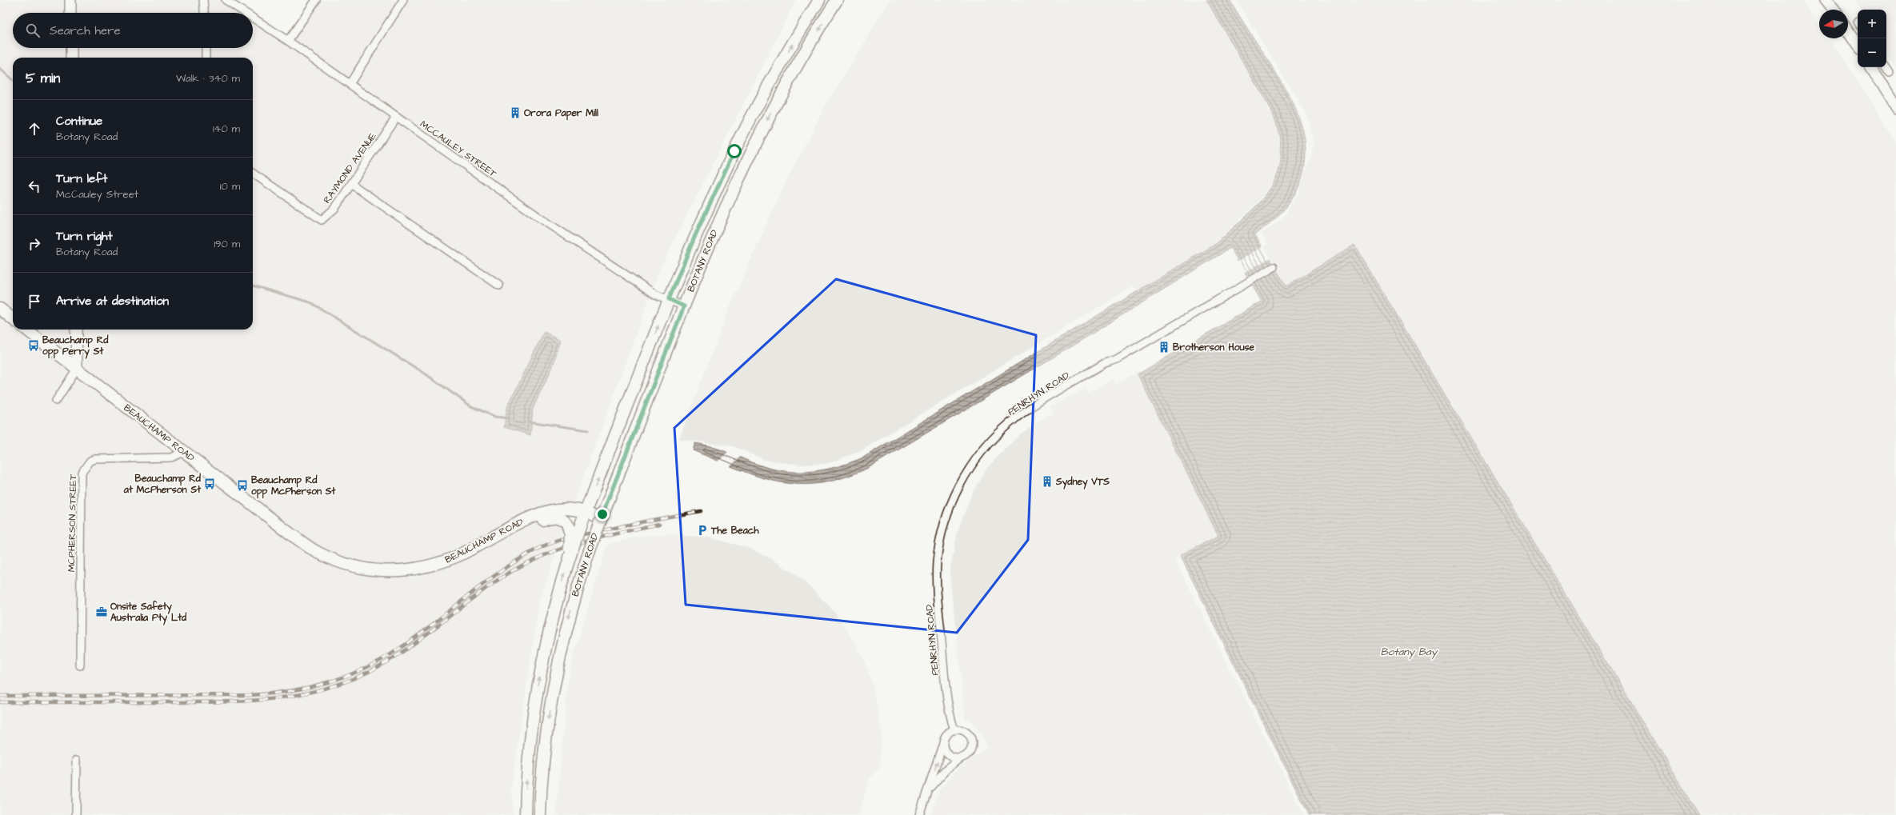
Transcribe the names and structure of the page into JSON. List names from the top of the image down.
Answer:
{
  "streets": {
    "main road": ["BOTANY ROAD", "BEAUCHAMP ROAD"],
    "street": [
      "MCCAULEY STREET",
      "RAYMOND AVENUE",
      "PENRHYN ROAD",
      "MCPHERSON STREET"
    ]
  },
  "crossings": [
    ["MCCAULEY STREET", "RAYMOND AVENUE"],
    ["MCCAULEY STREET", "BOTANY ROAD"],
    ["BOTANY ROAD", "BEAUCHAMP ROAD"],
    ["BEAUCHAMP ROAD", "MCPHERSON STREET"]
  ],
  "water": ["Botany Bay"],
  "places": {
    "building": ["Orora Paper Mill", "Brotherson House", "Sydney VTS"],
    "bus stop": ["Beauchamp Rd opp Perry St", "Beauchamp Rd at McPherson St", "Beauchamp Rd opp McPherson St"],
    "parking": ["The Beach"],
    "office": ["Onsite Safety Australia Pty Ltd"]
  },
  "north": "left",
  "page": {
    "map_buttons": ["+", "−"],
    "search": "Search here",
    "heading": ["5 min", "Walk · 340 m"],
    "list": [
      ["Continue", "Botany Road", "140 m"],
      ["Turn left", "McCauley Street", "10 m"],
      ["Turn right", "Botany Road", "190 m"],
      "Arrive at destination"
    ]
  }
}
